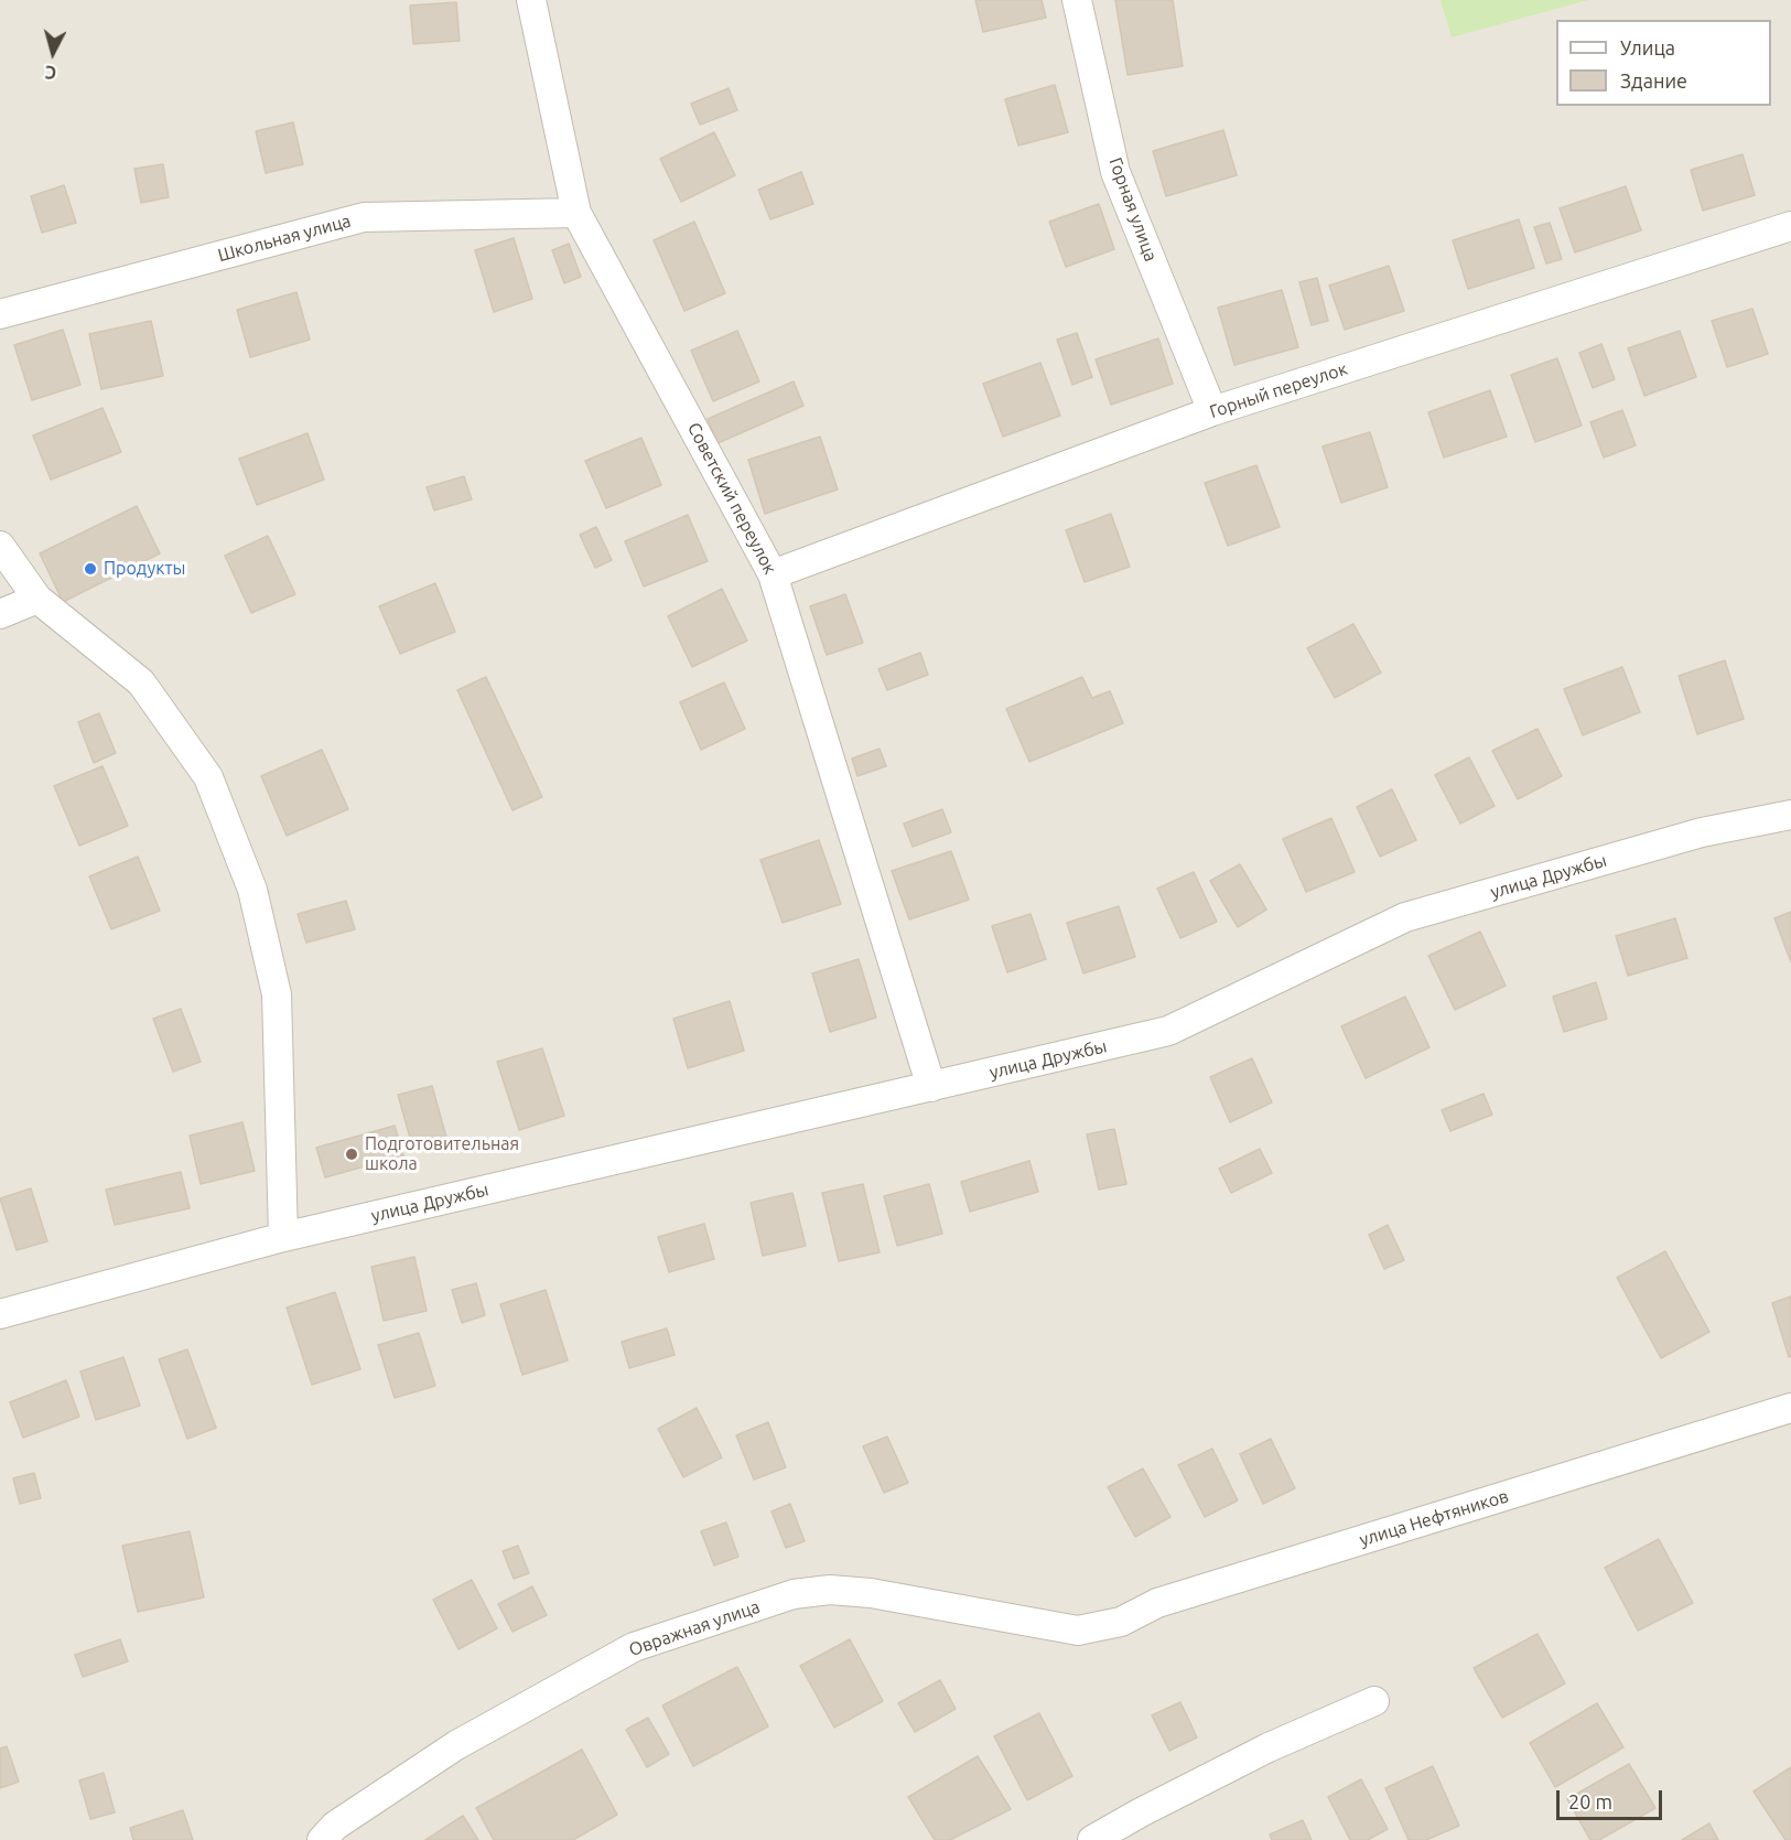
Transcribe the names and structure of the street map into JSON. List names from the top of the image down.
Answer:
{
  "streets": {
    "street": [
      "Горная улица",
      "Школьная улица",
      "Горный переулок",
      "Советский переулок",
      "улица Дружбы",
      "улица Нефтяников",
      "Овражная улица"
    ]
  },
  "crossings": [
    ["Горная улица", "Горный переулок"],
    ["Школьная улица", "Советский переулок"],
    ["Горный переулок", "Советский переулок"],
    ["Советский переулок", "улица Дружбы"],
    ["улица Нефтяников", "Овражная улица"]
  ],
  "places": ["Продукты", "Подготовительная школа"],
  "legend": ["Улица", "Здание"],
  "scale_bar": "20 m",
  "north": "bottom"
}
